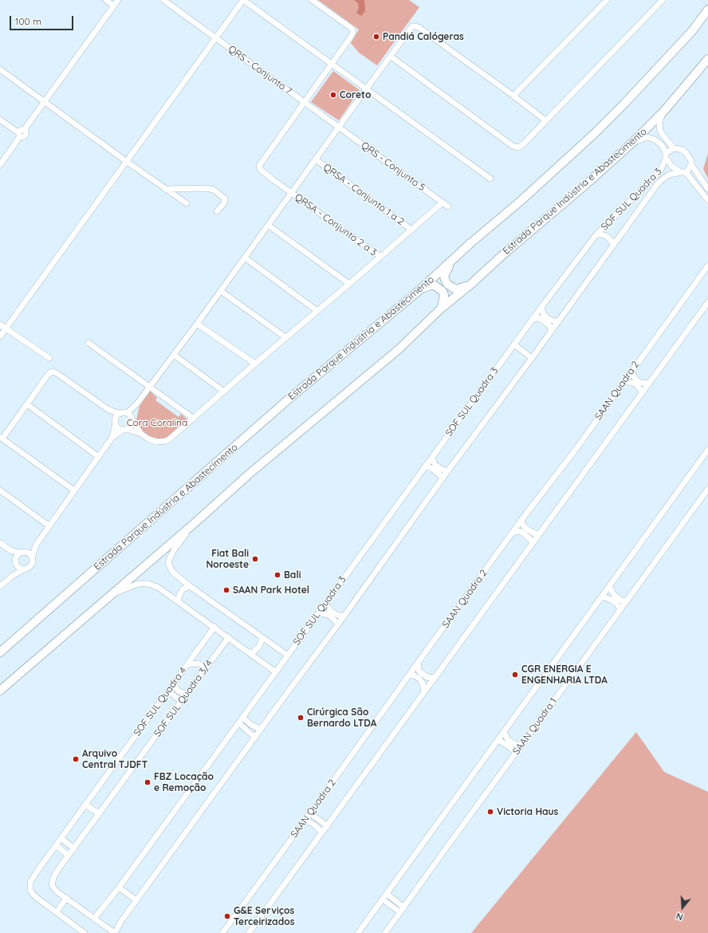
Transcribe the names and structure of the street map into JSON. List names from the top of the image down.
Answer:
{
  "streets": {
    "highway": ["Estrada Parque Indústria e Abastecimento"],
    "street": [
      "QRS - Conjunto 7",
      "QRS - Conjunto 5",
      "QRSA - Conjunto 1 a 2",
      "SOF SUL Quadra 3",
      "QRSA - Conjunto 2 a 3",
      "SAAN Quadra 2",
      "SOF SUL Quadra 3/4",
      "SOF SUL Quadra 4",
      "SAAN Quadra 1"
    ]
  },
  "crossings": [
    ["QRS - Conjunto 7", "QRS - Conjunto 5"],
    ["QRS - Conjunto 7", "QRSA - Conjunto 2 a 3"]
  ],
  "parks": ["Cora Coralina"],
  "places": [
    "Pandiá Calógeras",
    "Coreto",
    "Fiat Bali Noroeste",
    "Bali",
    "SAAN Park Hotel",
    "CGR ENERGIA E ENGENHARIA LTDA",
    "Cirúrgica São Bernardo LTDA",
    "Arquivo Central TJDFT",
    "FBZ Locação e Remoção",
    "Victoria Haus",
    "G&E Serviços Terceirizados"
  ],
  "scale_bar": "100 m",
  "north": "bottom"
}
